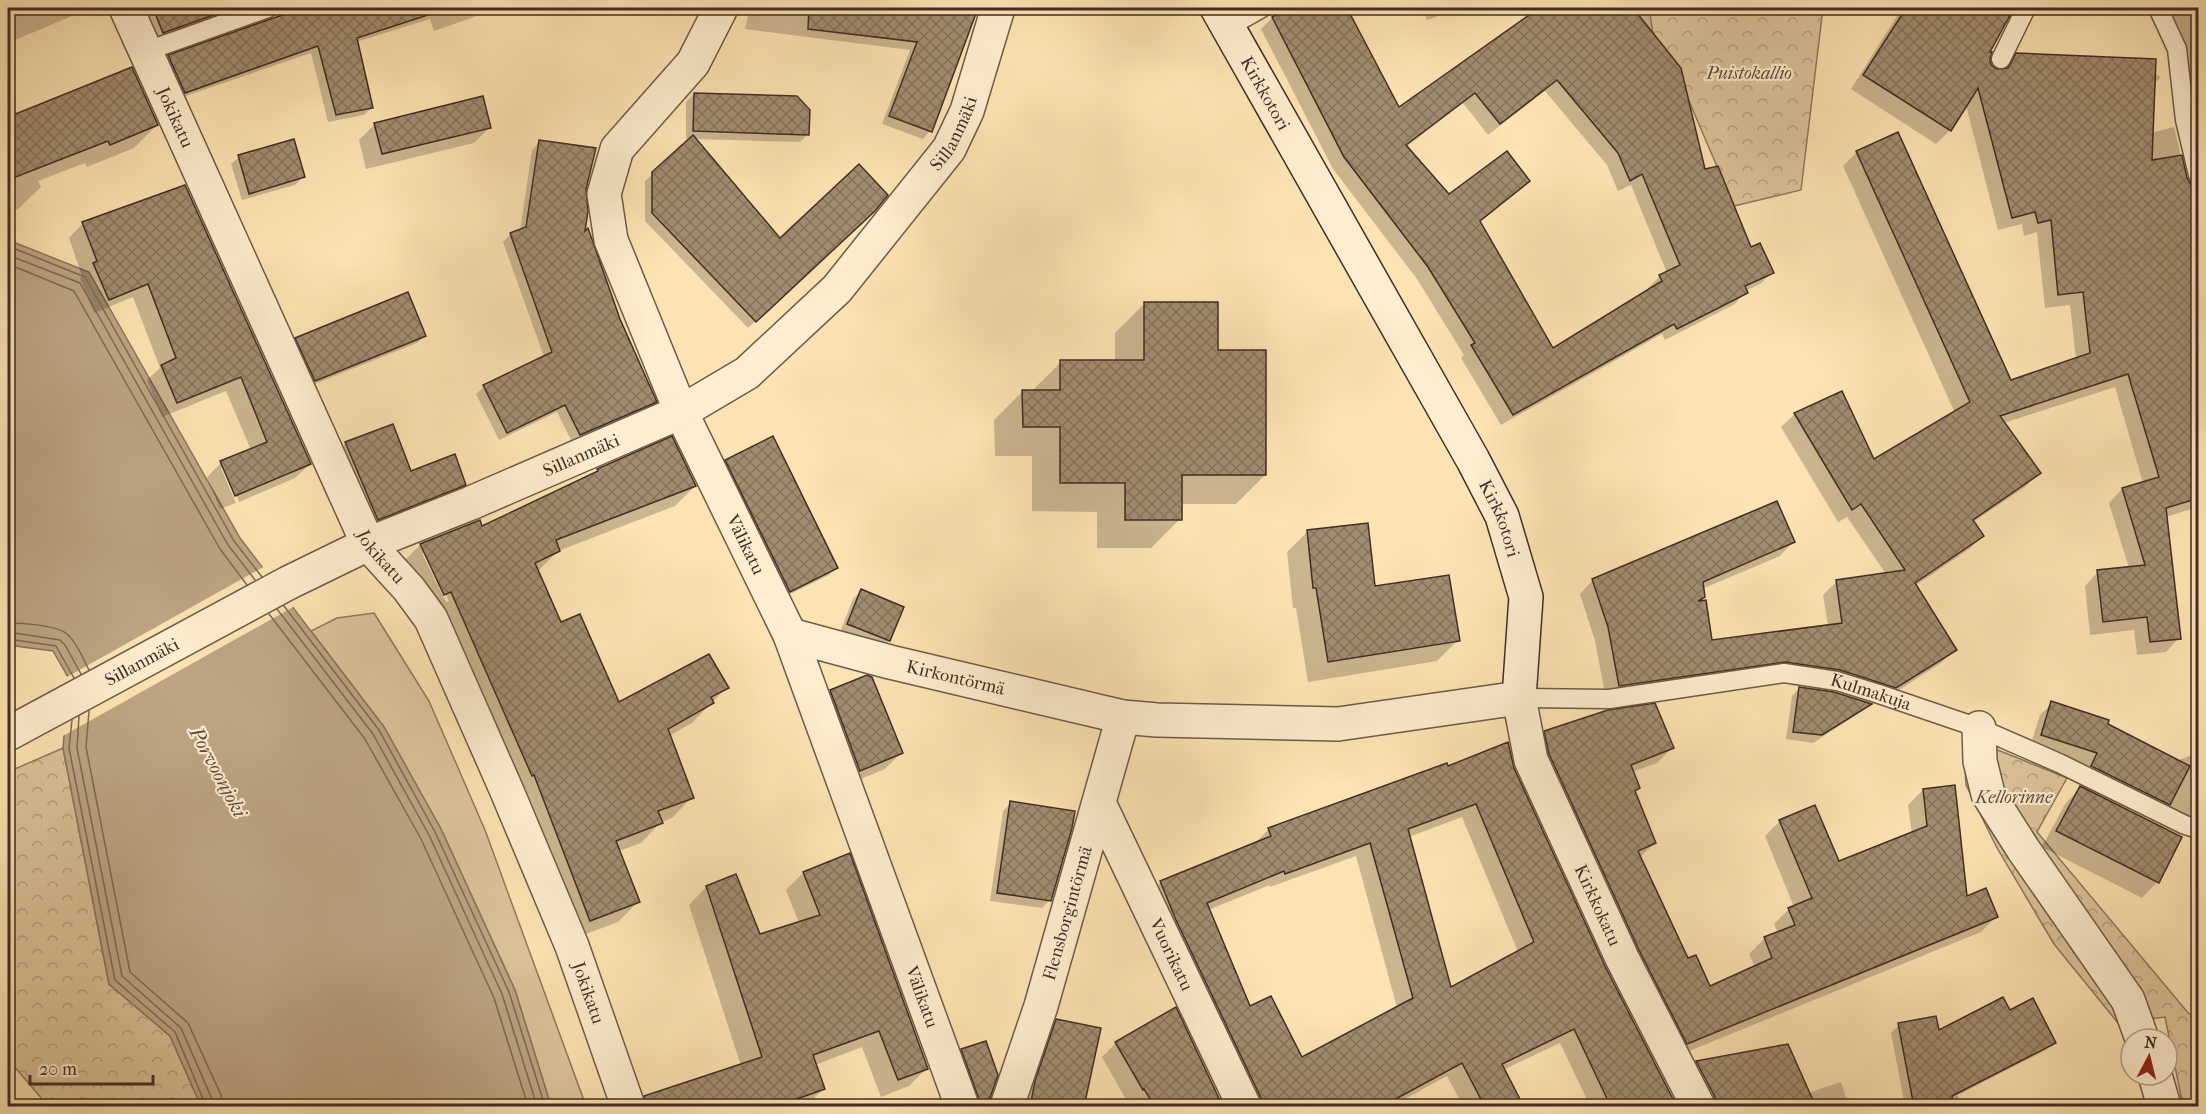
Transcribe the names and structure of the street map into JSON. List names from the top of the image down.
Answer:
{
  "streets": {
    "street": [
      "Kirkkotori",
      "Jokikatu",
      "Sillanmäki",
      "Välikatu",
      "Kirkontörmä",
      "Kirkkokatu",
      "Flensborgintörmä",
      "Vuorikatu"
    ],
    "lane": ["Kulmakuja"]
  },
  "crossings": [
    ["Kirkkotori", "Kulmakuja"],
    ["Kirkkotori", "Kirkkokatu"],
    ["Jokikatu", "Sillanmäki"],
    ["Sillanmäki", "Välikatu"],
    ["Välikatu", "Kirkontörmä"],
    ["Kirkontörmä", "Flensborgintörmä"],
    ["Kulmakuja", "Kirkkokatu"],
    ["Flensborgintörmä", "Vuorikatu"]
  ],
  "water": ["Porvoonjoki"],
  "parks": ["Puistokallio", "Kellorinne"],
  "scale_bar": "20 m",
  "north": "top"
}
